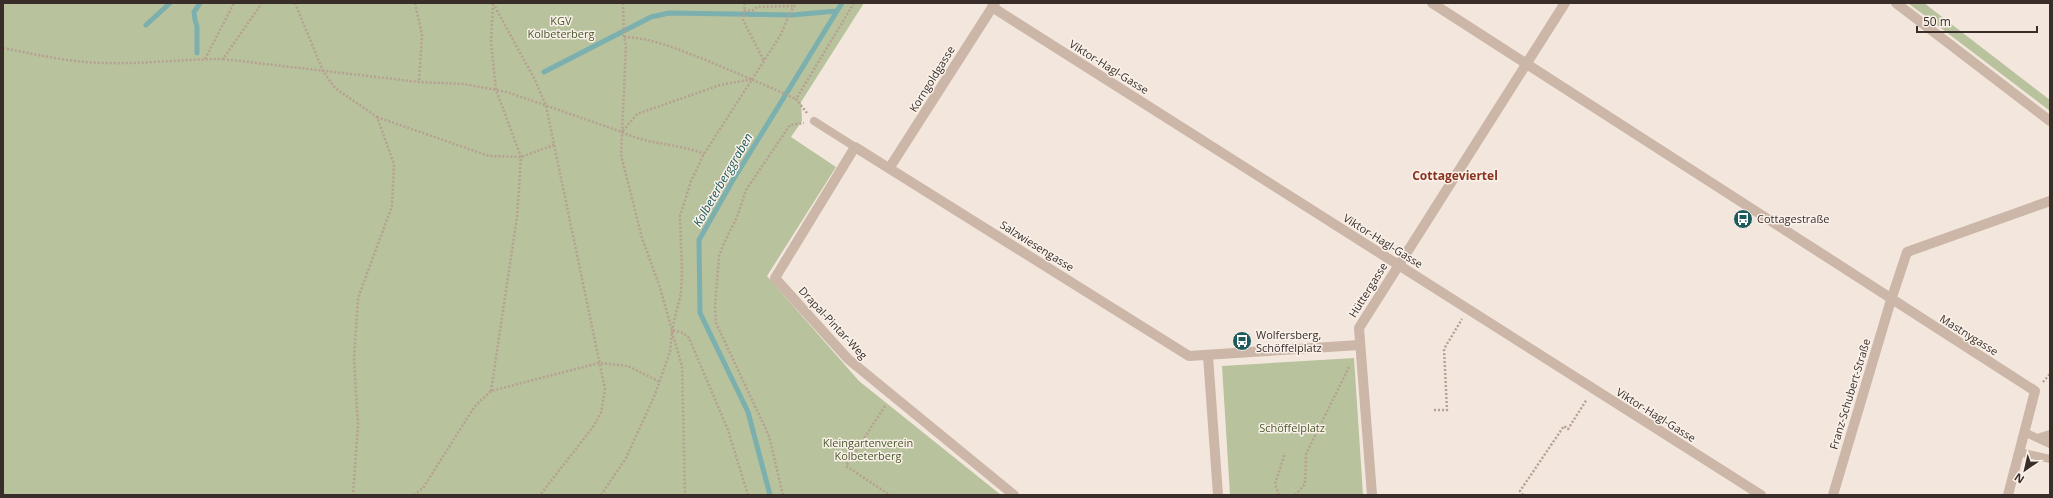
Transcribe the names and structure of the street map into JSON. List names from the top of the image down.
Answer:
{
  "streets": {
    "street": [
      "Viktor-Hagl-Gasse",
      "Korngoldgasse",
      "Salzwiesengasse",
      "Hüttergasse",
      "Drapal-Pintar-Weg",
      "Mastnygasse",
      "Franz-Schubert-Straße"
    ]
  },
  "crossings": [
    ["Viktor-Hagl-Gasse", "Korngoldgasse"],
    ["Viktor-Hagl-Gasse", "Hüttergasse"],
    ["Korngoldgasse", "Salzwiesengasse"],
    ["Salzwiesengasse", "Hüttergasse"],
    ["Salzwiesengasse", "Drapal-Pintar-Weg"],
    ["Mastnygasse", "Franz-Schubert-Straße"]
  ],
  "districts": ["Cottageviertel"],
  "water": ["Kolbeterberggraben"],
  "parks": ["KGV Kolbeterberg", "Schöffelplatz", "Kleingartenverein Kolbeterberg"],
  "places": {
    "bus stop": ["Cottagestraße", "Wolfersberg, Schöffelplatz"]
  },
  "scale_bar": "50 m",
  "north": "bottom left"
}
